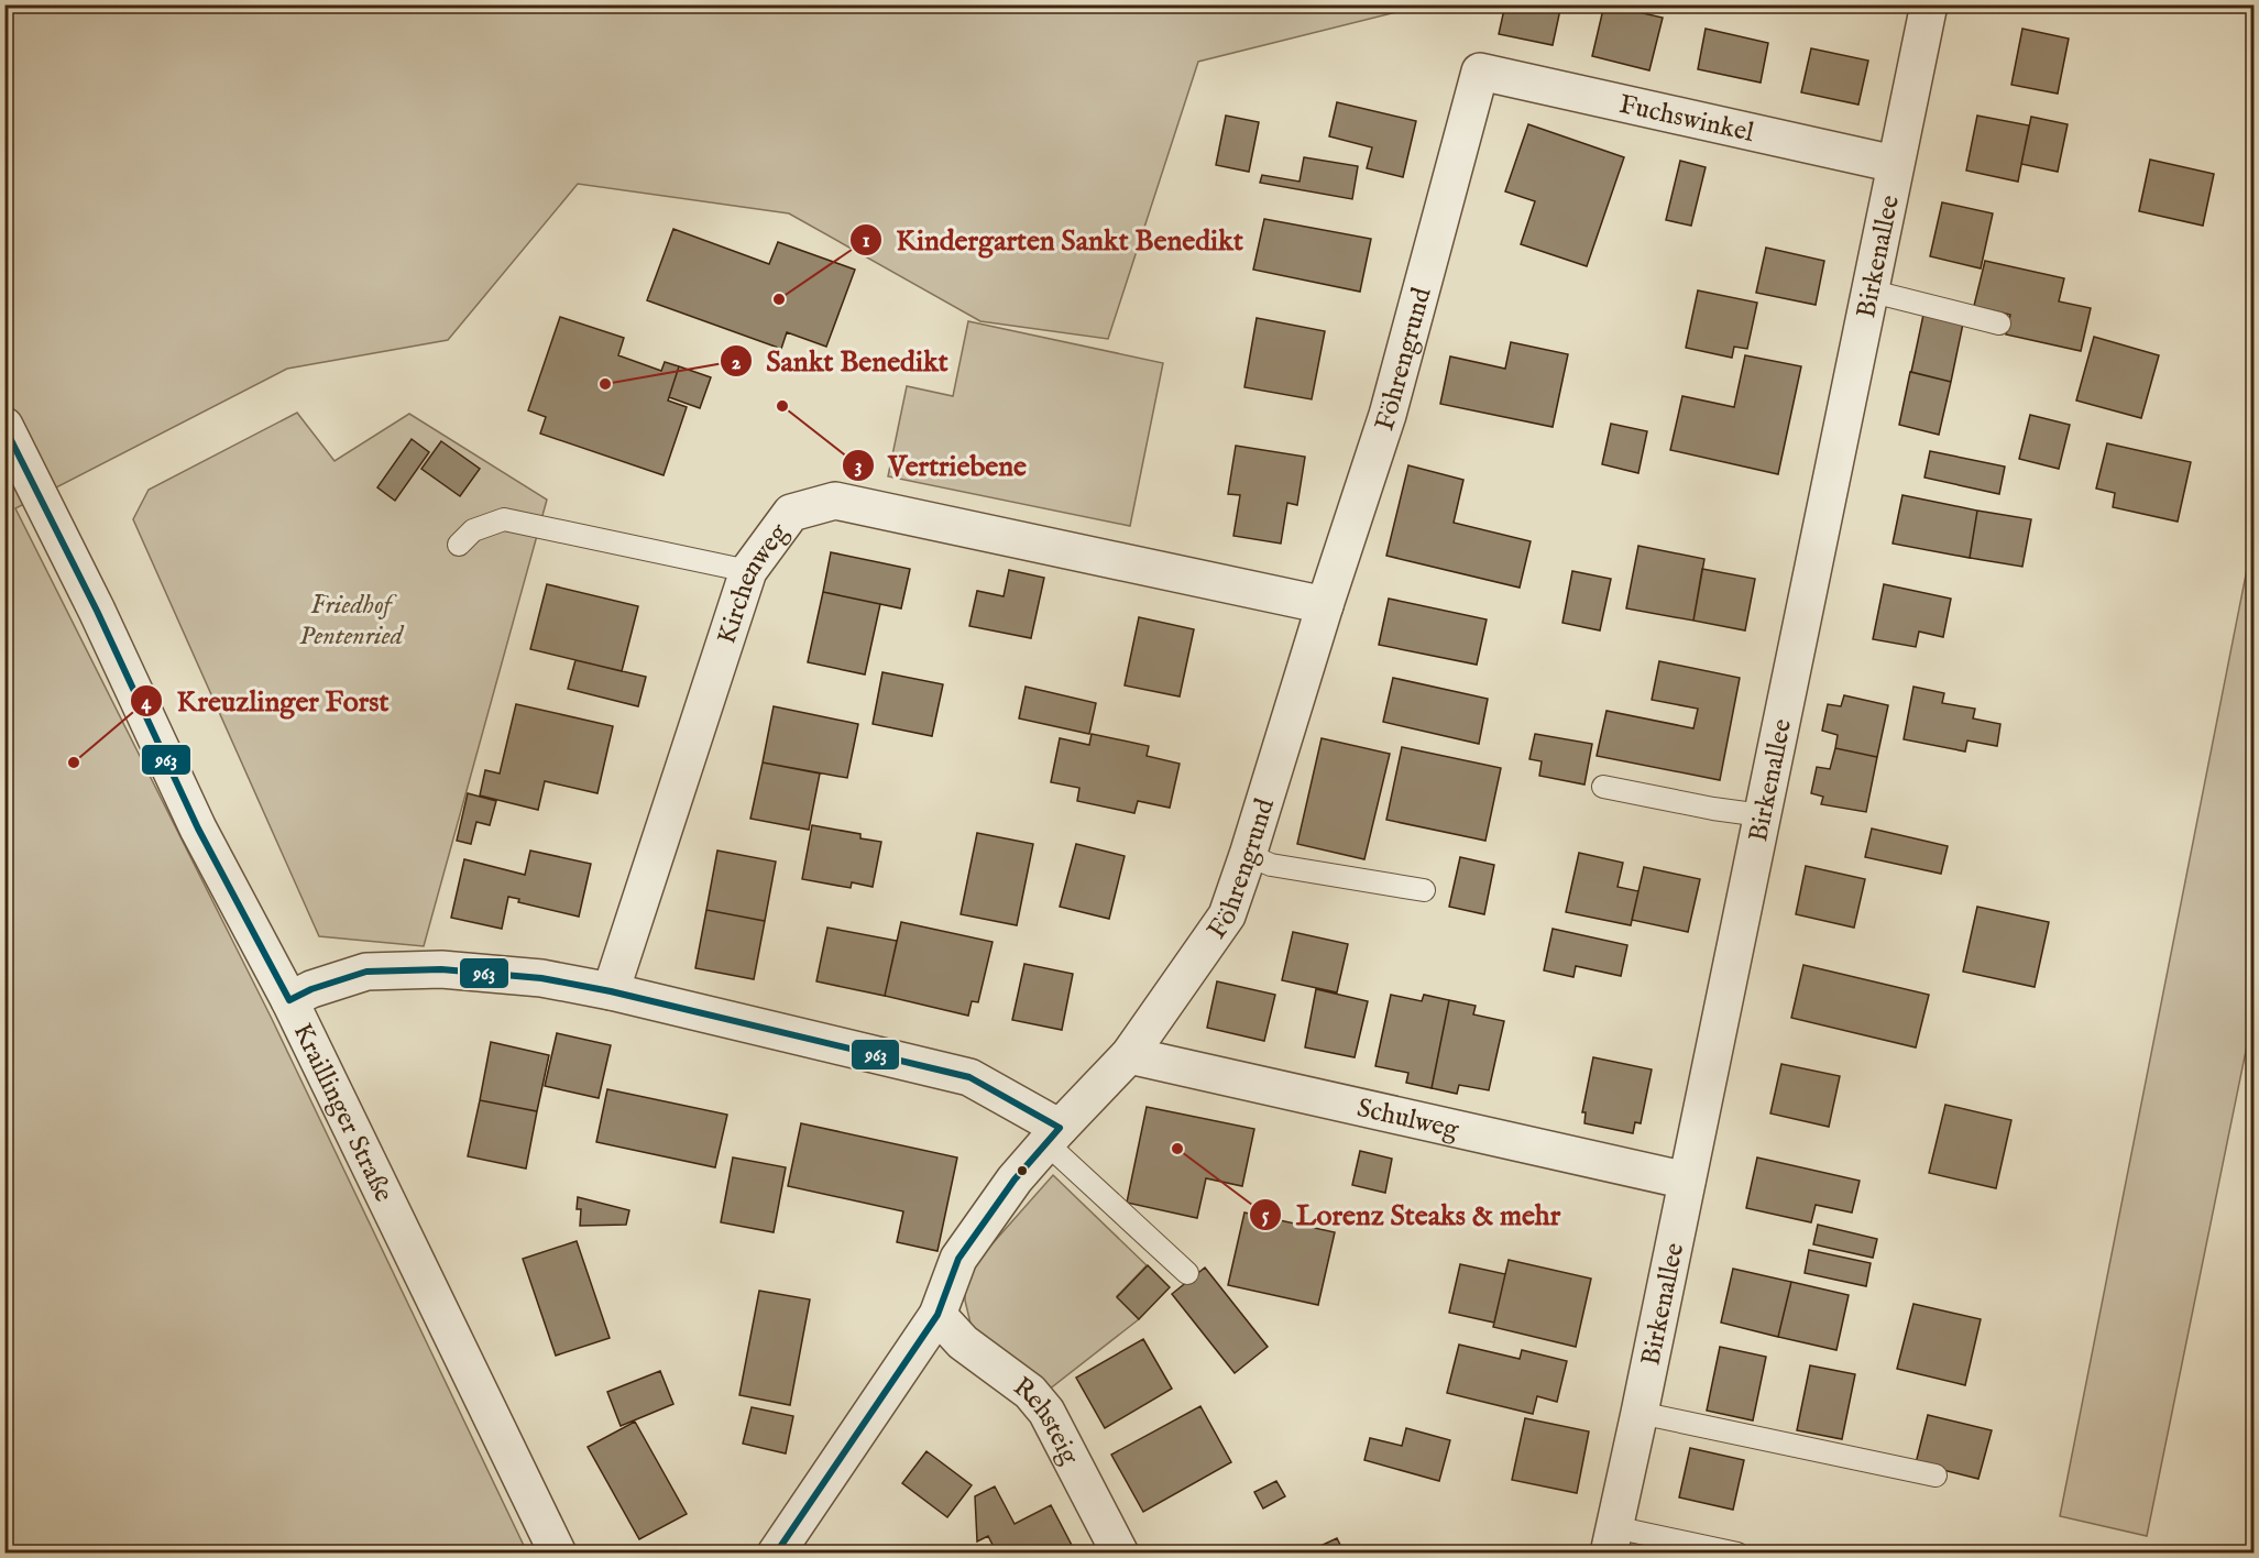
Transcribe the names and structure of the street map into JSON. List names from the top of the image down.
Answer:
{
  "streets": {
    "street": [
      "Fuchswinkel",
      "Birkenallee",
      "Föhrengrund",
      "Kirchenweg",
      "Kraillinger Straße",
      "Schulweg",
      "Rehsteig"
    ]
  },
  "crossings": [
    ["Fuchswinkel", "Birkenallee"],
    ["Fuchswinkel", "Föhrengrund"],
    ["Birkenallee", "Schulweg"],
    ["Föhrengrund", "Kirchenweg"],
    ["Föhrengrund", "Schulweg"],
    ["Föhrengrund", "Rehsteig"]
  ],
  "parks": ["Friedhof Pentenried"],
  "places": [
    "Kindergarten Sankt Benedikt",
    "Sankt Benedikt",
    "Vertriebene",
    "Kreuzlinger Forst",
    "Lorenz Steaks & mehr"
  ],
  "lines": ["transit line 963"]
}
